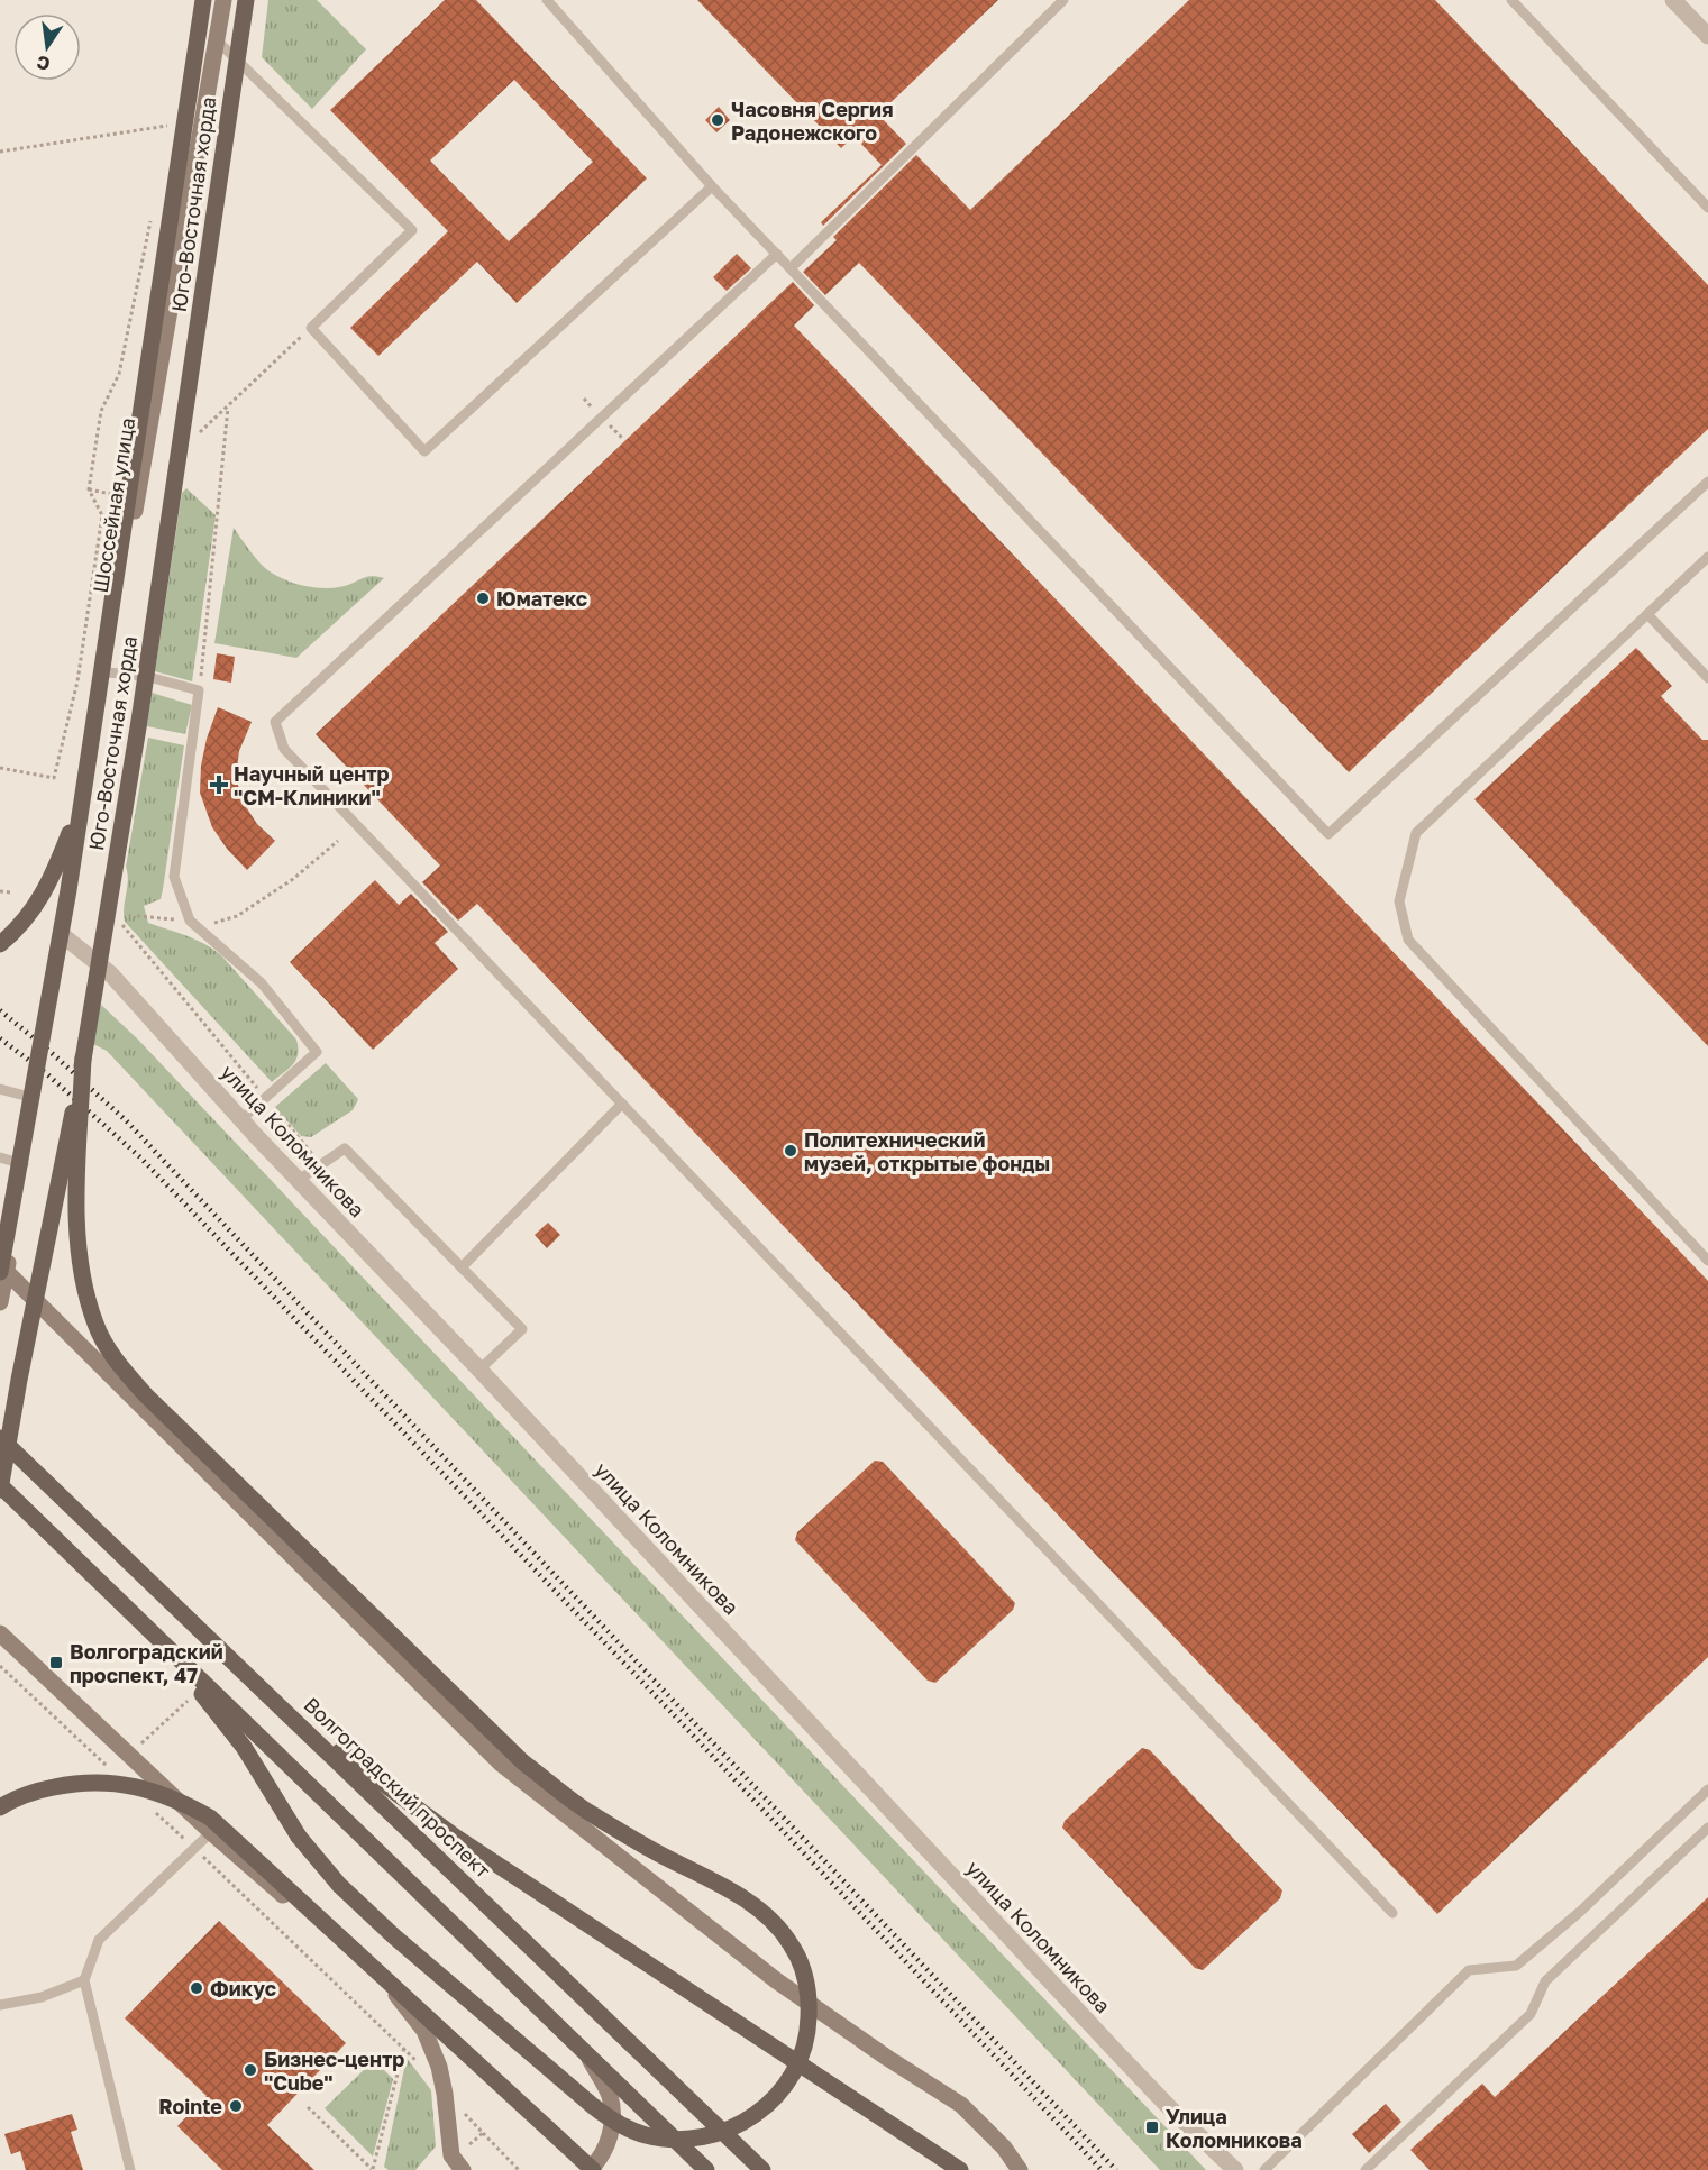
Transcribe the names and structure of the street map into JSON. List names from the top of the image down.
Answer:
{
  "streets": {
    "main road": ["Юго-Восточная хорда", "Шоссейная улица", "Волгоградский проспект"],
    "street": ["улица Коломникова"]
  },
  "crossings": [
    ["Шоссейная улица", "улица Коломникова"]
  ],
  "places": {
    "other": [
      "Часовня Сергия Радонежского",
      "Юматекс",
      "Политехнический музей, открытые фонды",
      "Фикус",
      "Бизнес-центр \"Cube\"",
      "Rointe"
    ],
    "health": ["Научный центр \"СМ-Клиники\""],
    "transit": ["Волгоградский проспект, 47", "Улица Коломникова"]
  },
  "north": "bottom"
}
